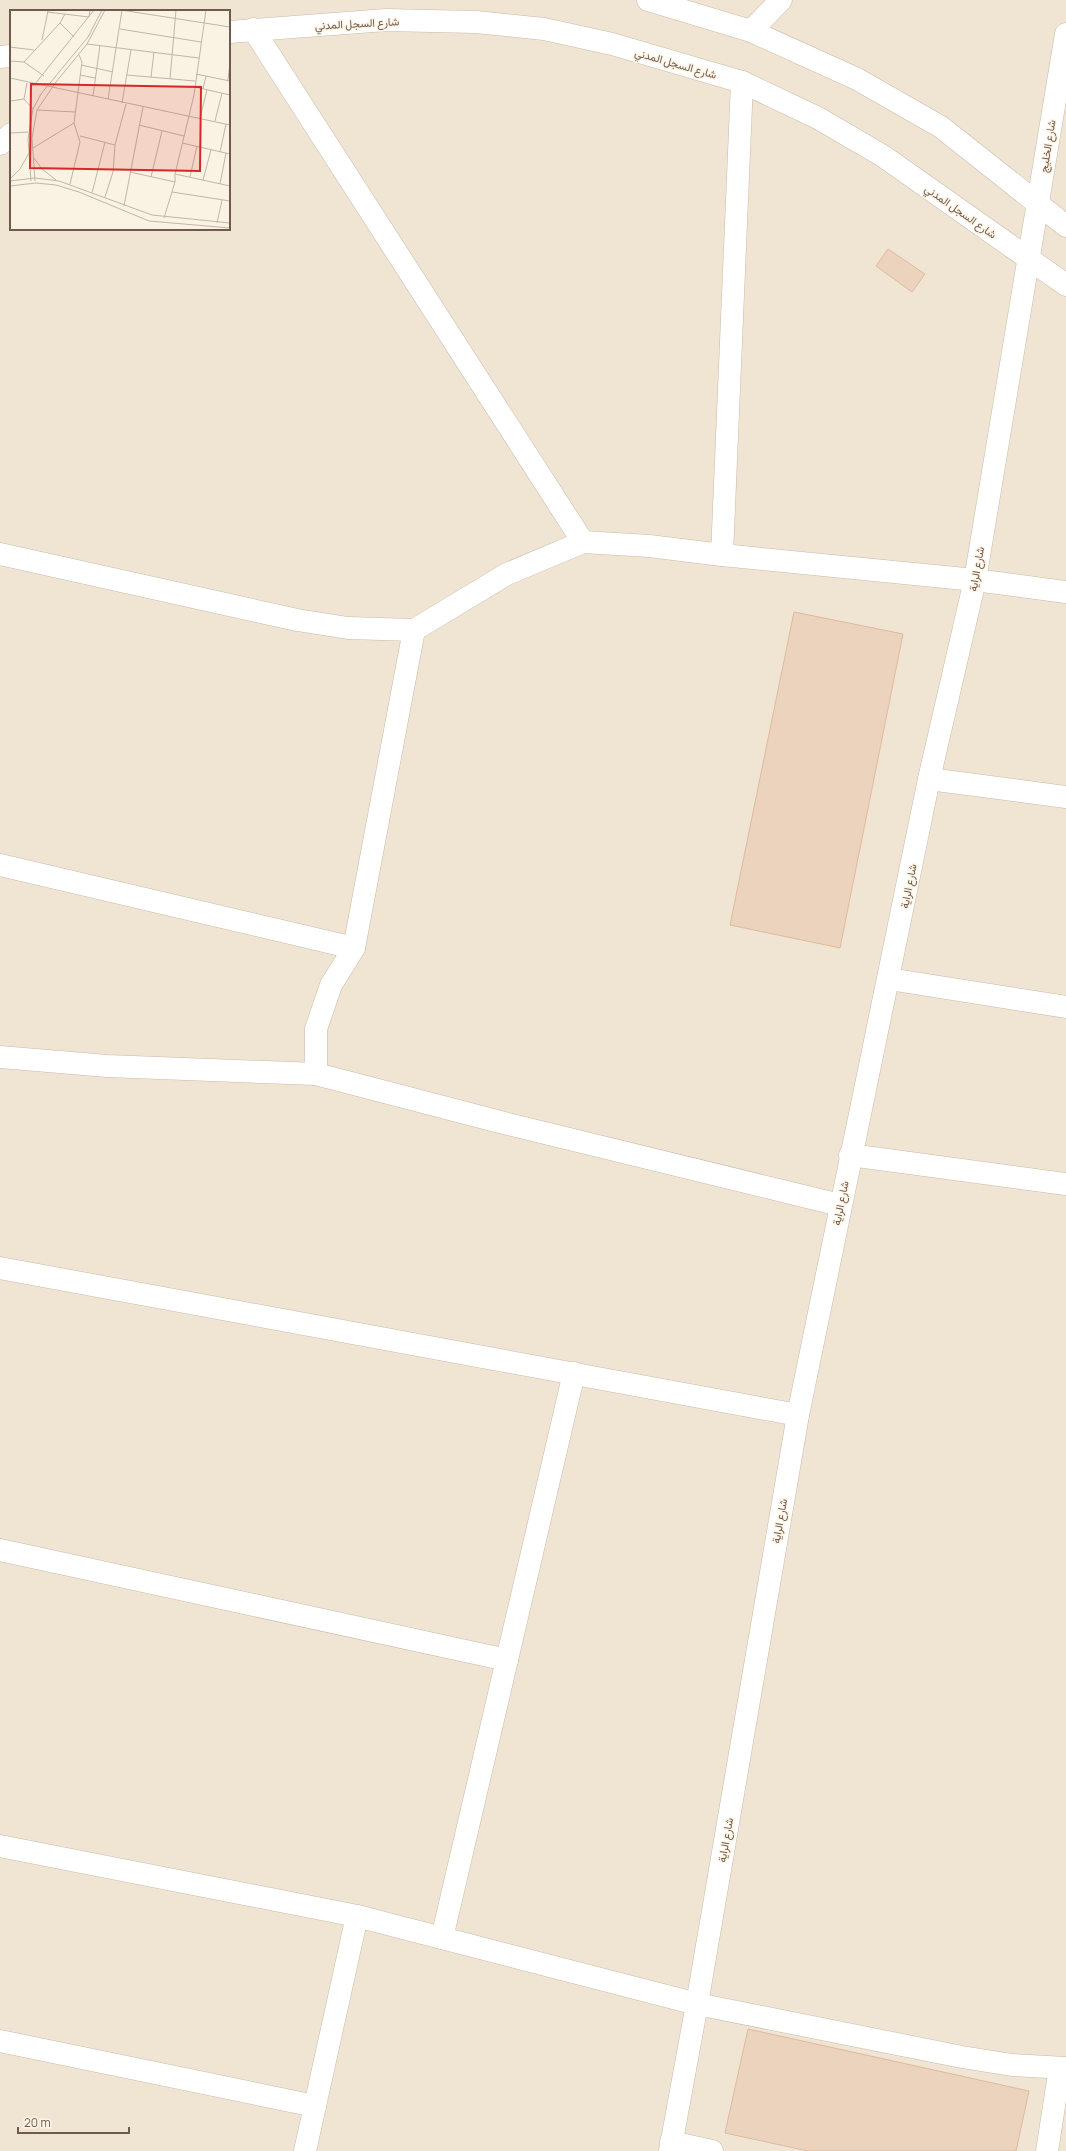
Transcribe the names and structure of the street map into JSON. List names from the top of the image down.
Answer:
{
  "streets": {
    "street": ["شارع السجل المدني", "شارع الخليج", "شارع الراية"]
  },
  "crossings": [
    ["شارع السجل المدني", "شارع الخليج"],
    ["شارع السجل المدني", "شارع الراية"],
    ["شارع الخليج", "شارع الراية"]
  ],
  "scale_bar": "20 m"
}
